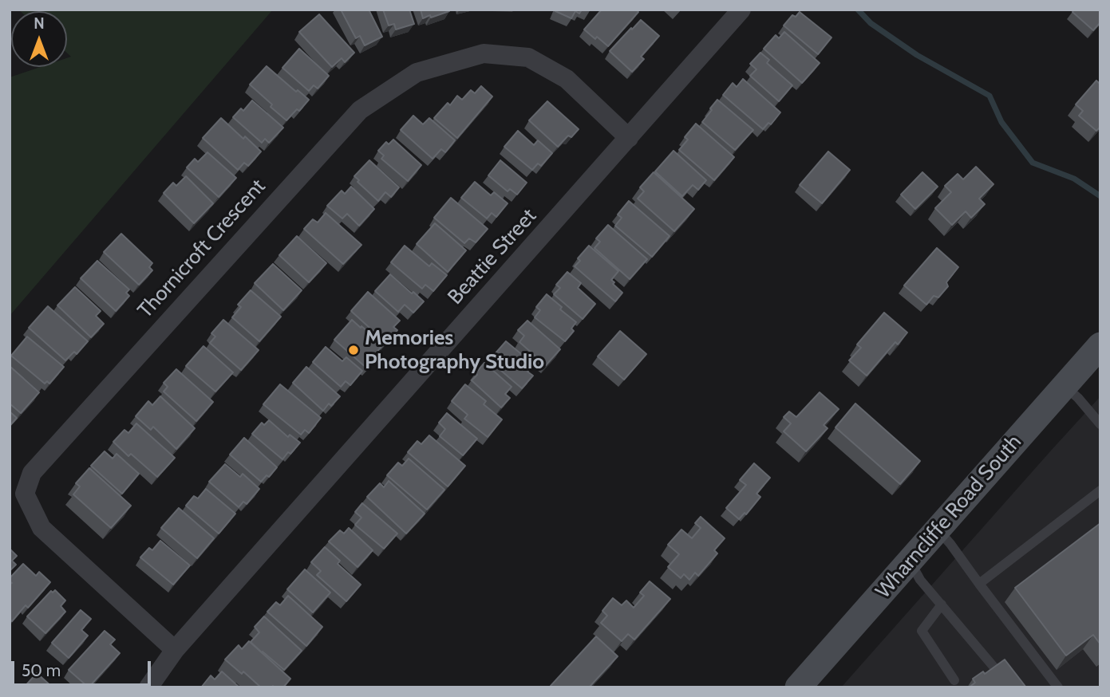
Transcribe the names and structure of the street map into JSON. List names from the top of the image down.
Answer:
{
  "streets": {
    "main road": ["Wharncliffe Road South"],
    "street": ["Thornicroft Crescent", "Beattie Street"]
  },
  "crossings": [
    ["Thornicroft Crescent", "Beattie Street"]
  ],
  "places": ["Memories Photography Studio"],
  "scale_bar": "50 m",
  "north": "top"
}
